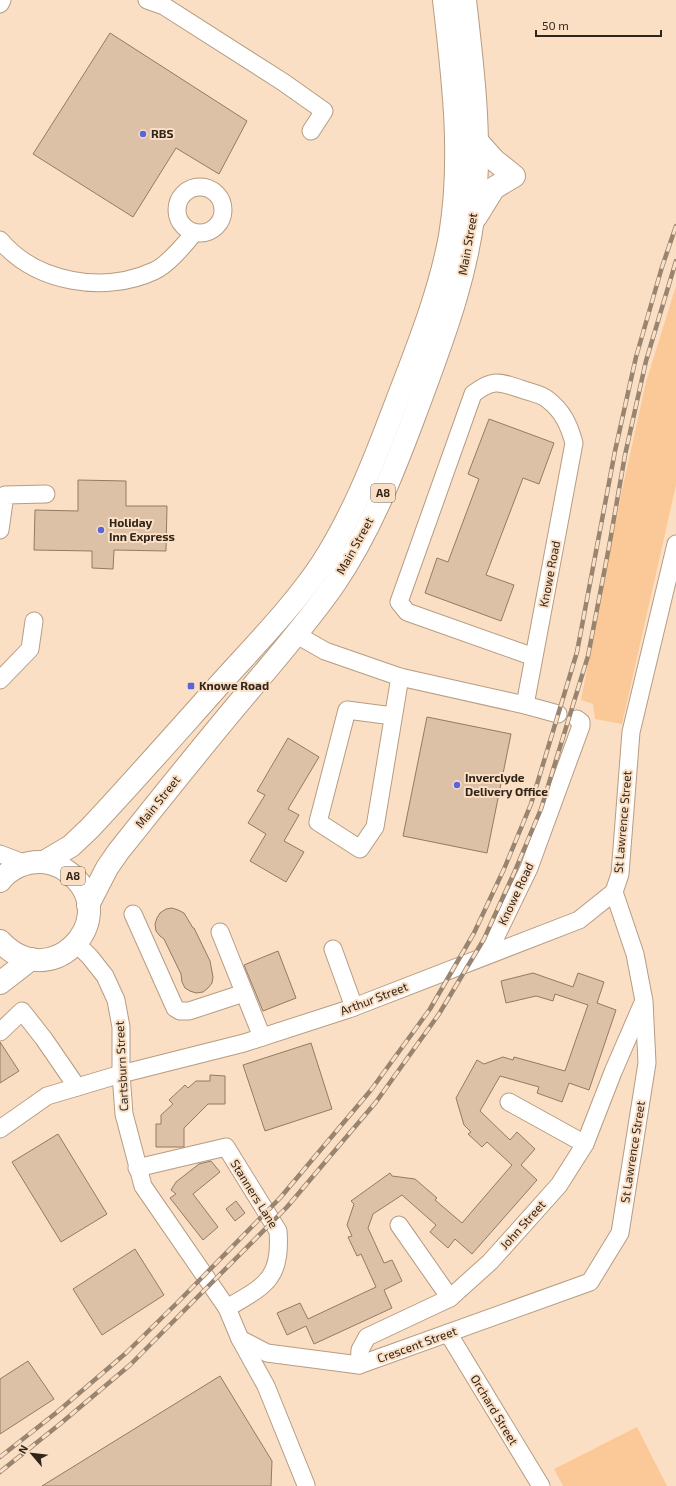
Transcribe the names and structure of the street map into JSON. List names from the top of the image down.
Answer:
{
  "streets": {
    "highway": ["Main Street", "A8"],
    "street": [
      "Knowe Road",
      "St Lawrence Street",
      "Arthur Street",
      "Cartsburn Street",
      "Stanners Lane",
      "John Street",
      "Crescent Street",
      "Orchard Street"
    ]
  },
  "crossings": [
    ["Main Street", "A8"],
    ["A8", "Cartsburn Street"],
    ["Knowe Road", "Arthur Street"],
    ["St Lawrence Street", "Arthur Street"],
    ["St Lawrence Street", "John Street"],
    ["St Lawrence Street", "Crescent Street"],
    ["Arthur Street", "Cartsburn Street"],
    ["Cartsburn Street", "Stanners Lane"],
    ["Cartsburn Street", "Crescent Street"],
    ["John Street", "Crescent Street"],
    ["Crescent Street", "Orchard Street"]
  ],
  "places": {
    "other": ["RBS", "Holiday Inn Express", "Inverclyde Delivery Office"],
    "transit": ["Knowe Road"]
  },
  "scale_bar": "50 m",
  "north": "top left"
}
